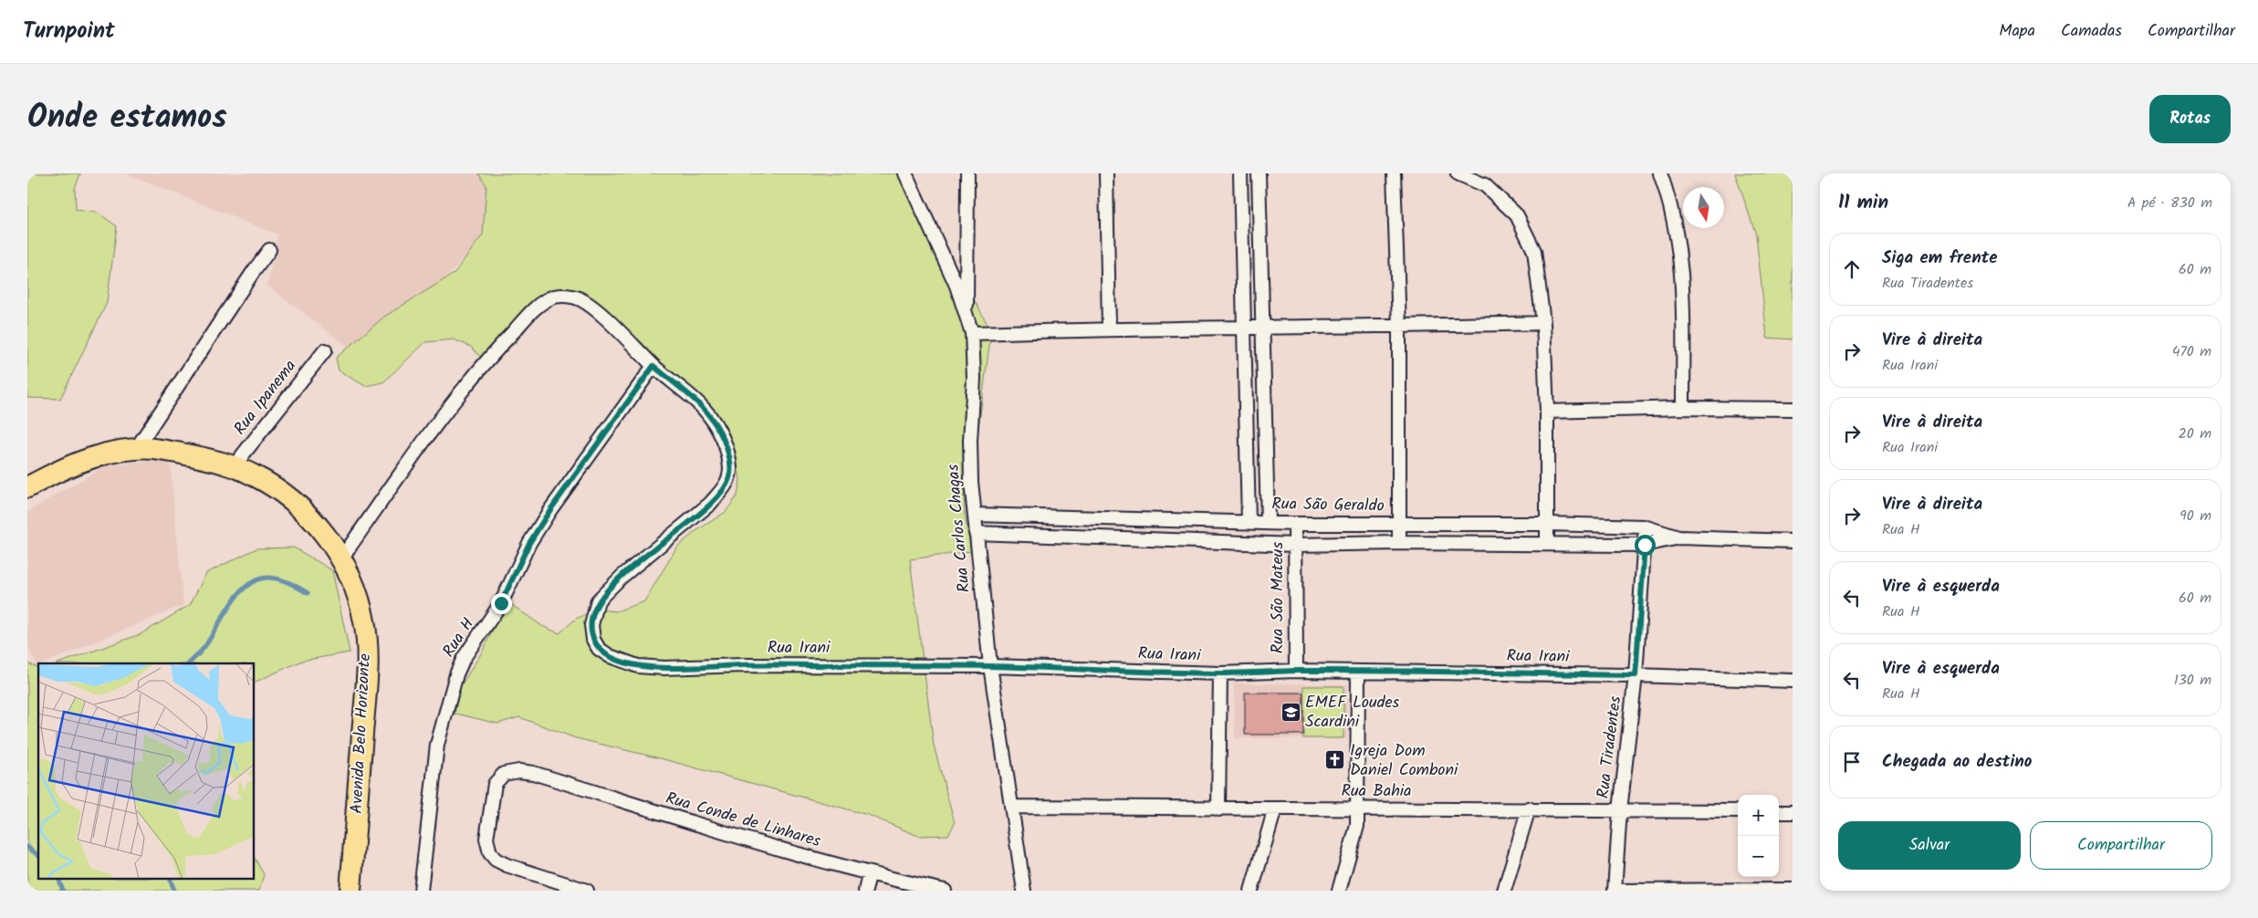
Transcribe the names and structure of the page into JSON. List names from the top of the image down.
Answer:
{
  "streets": {
    "main road": ["Avenida Belo Horizonte"],
    "street": [
      "Rua Ipanema",
      "Rua São Geraldo",
      "Rua Carlos Chagas",
      "Rua São Mateus",
      "Rua H",
      "Rua Irani",
      "Rua Tiradentes",
      "Rua Bahia",
      "Rua Conde de Linhares"
    ]
  },
  "crossings": [
    ["Rua Ipanema", "Avenida Belo Horizonte"],
    ["Rua São Geraldo", "Rua Carlos Chagas"],
    ["Rua São Geraldo", "Rua São Mateus"],
    ["Rua São Geraldo", "Rua Tiradentes"],
    ["Rua Carlos Chagas", "Rua Irani"],
    ["Rua Carlos Chagas", "Rua Bahia"],
    ["Rua São Mateus", "Rua Irani"],
    ["Rua H", "Rua Irani"],
    ["Rua Irani", "Rua Tiradentes"],
    ["Rua Tiradentes", "Rua Bahia"]
  ],
  "places": {
    "school or university": ["EMEF Loudes Scardini"],
    "church": ["Igreja Dom Daniel Comboni"]
  },
  "north": "bottom",
  "page": {
    "header": "Turnpoint",
    "nav": ["Mapa", "Camadas", "Compartilhar"],
    "title": "Onde estamos",
    "buttons": [
      "Rotas",
      ["Salvar", "Compartilhar"]
    ],
    "heading": ["11 min", "A pé · 830 m"],
    "list": [
      ["Siga em frente", "Rua Tiradentes", "60 m"],
      ["Vire à direita", "Rua Irani", "470 m"],
      ["Vire à direita", "Rua Irani", "20 m"],
      ["Vire à direita", "Rua H", "90 m"],
      ["Vire à esquerda", "Rua H", "60 m"],
      ["Vire à esquerda", "Rua H", "130 m"],
      "Chegada ao destino"
    ],
    "map_buttons": ["+", "−"]
  }
}
